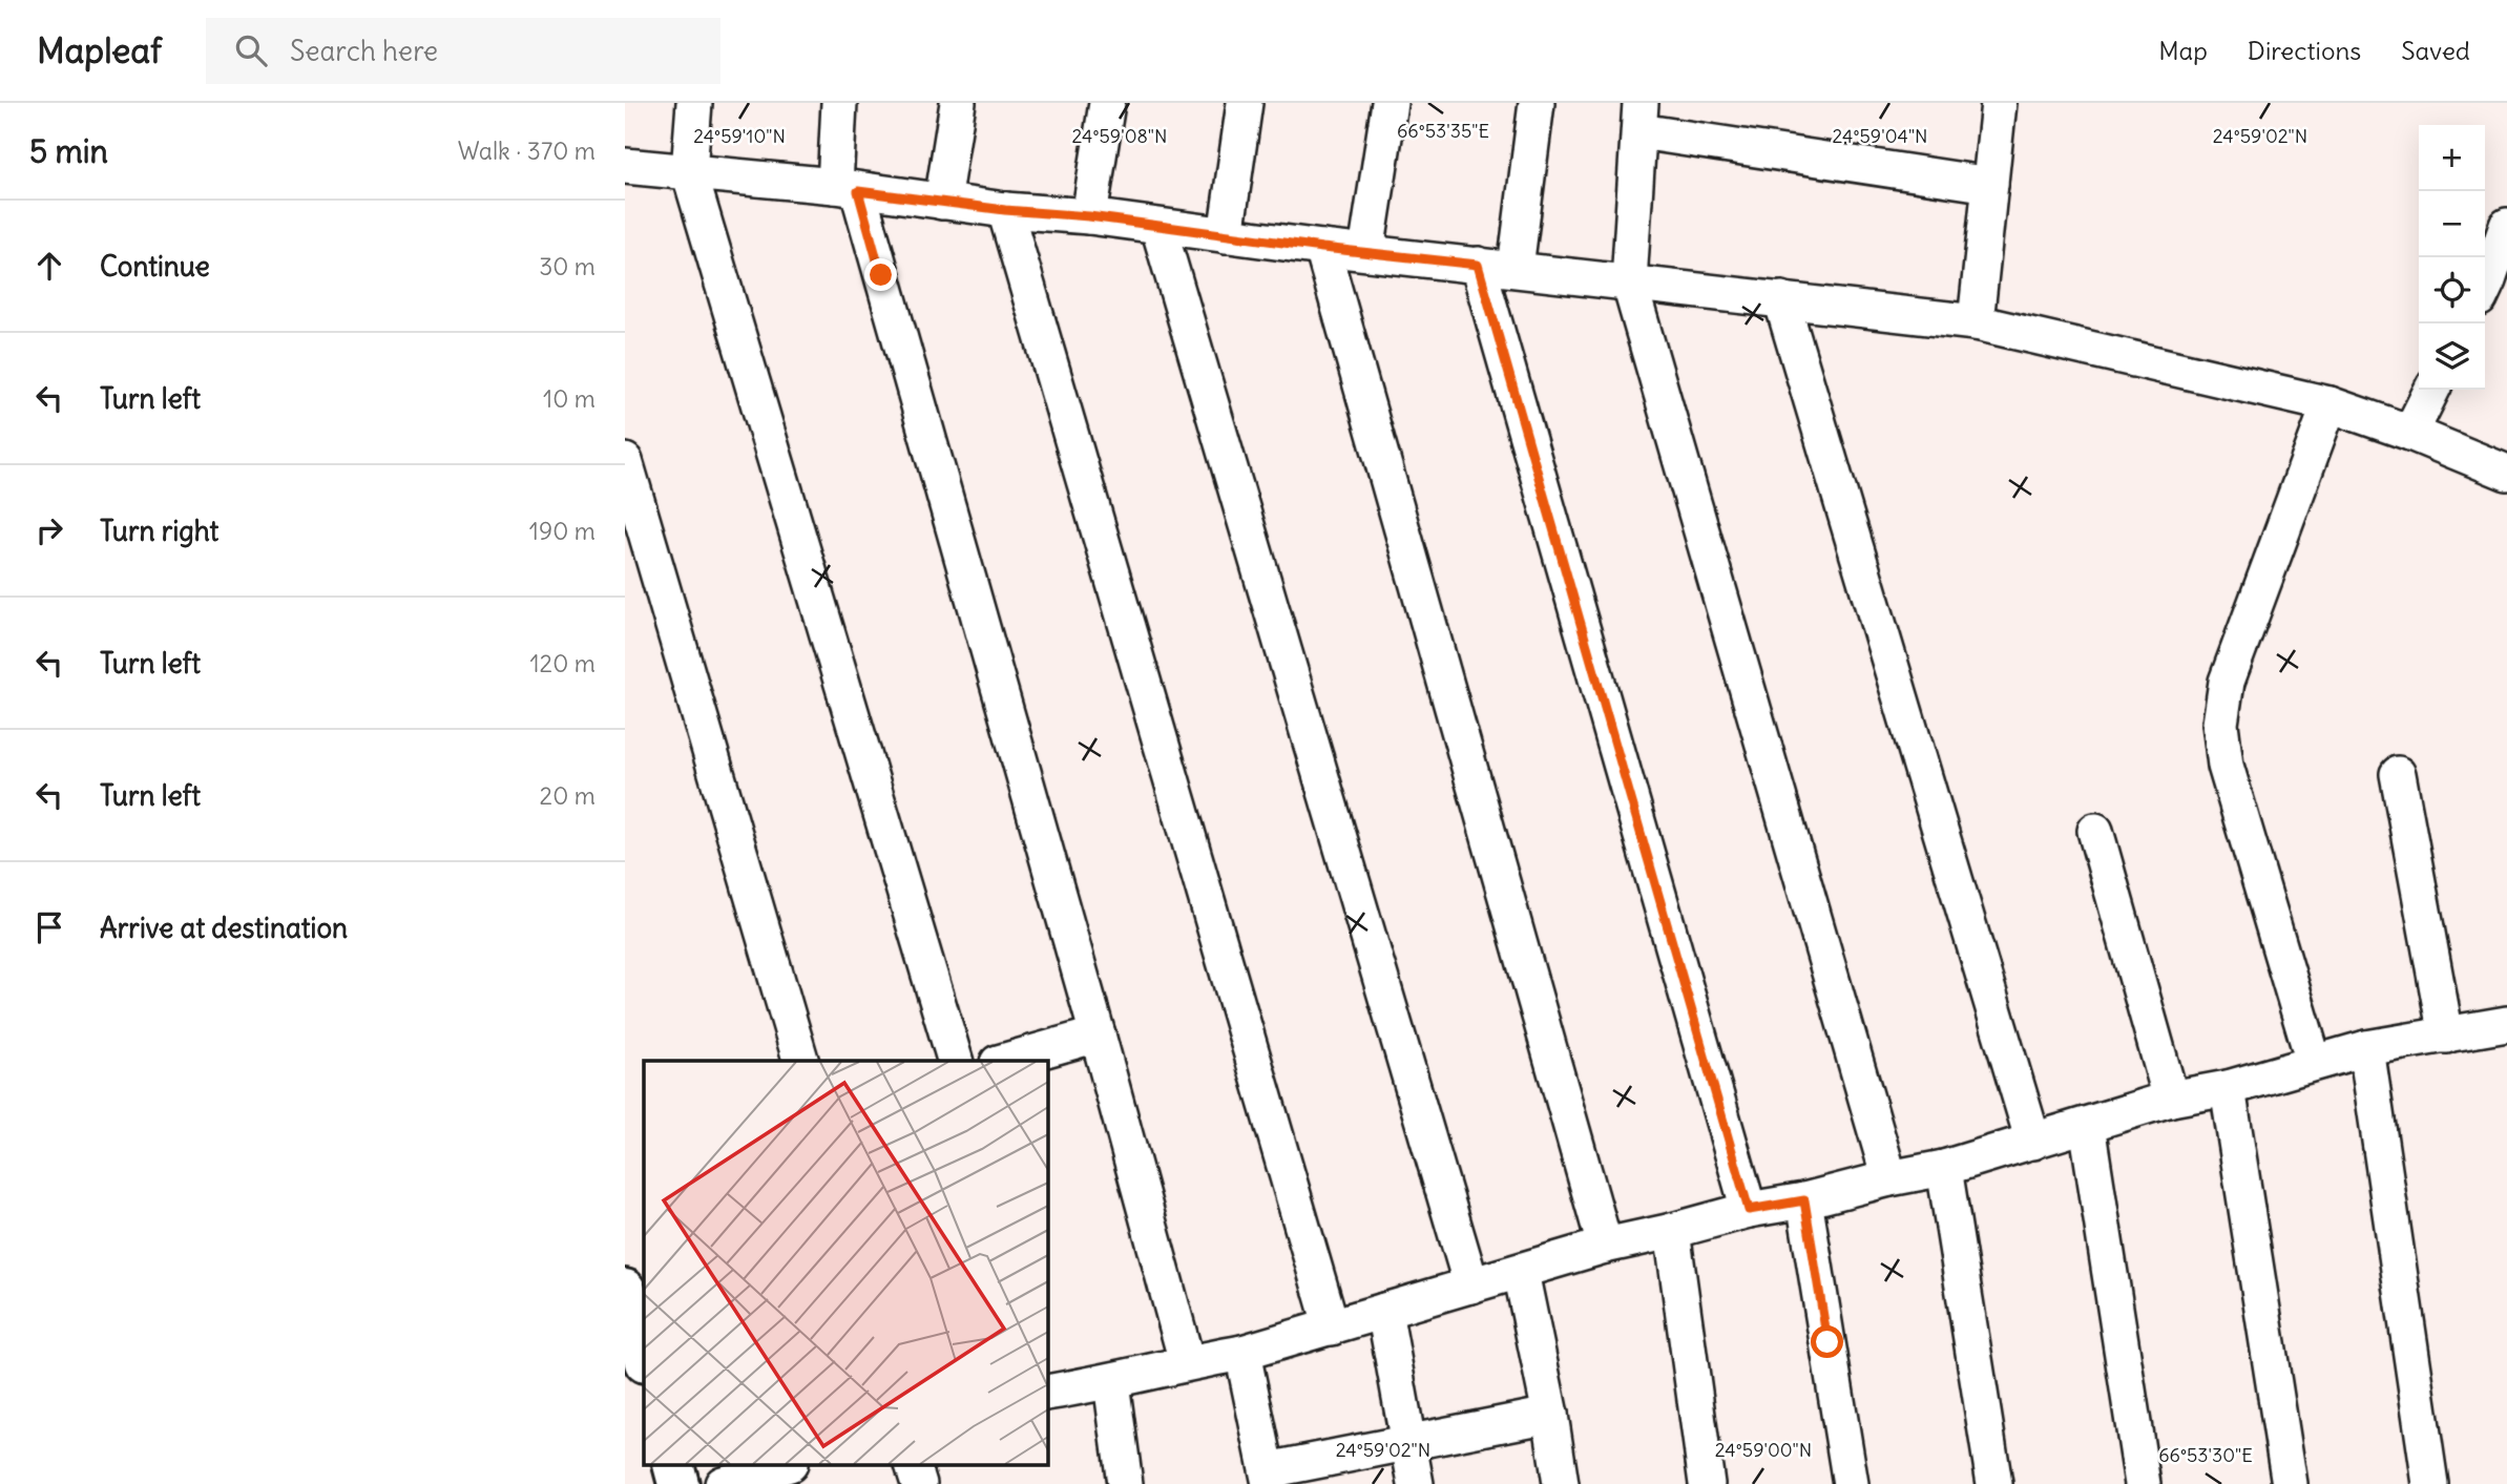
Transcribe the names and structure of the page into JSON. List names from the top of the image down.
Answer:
{
  "page": {
    "header": "Mapleaf",
    "search": "Search here",
    "nav": ["Map", "Directions", "Saved"],
    "heading": ["5 min", "Walk · 370 m"],
    "map_buttons": ["+", "−"],
    "list": [
      ["Continue", "30 m"],
      ["Turn left", "10 m"],
      ["Turn right", "190 m"],
      ["Turn left", "120 m"],
      ["Turn left", "20 m"],
      "Arrive at destination"
    ]
  },
  "coordinates": [
    "66°53'35\"E",
    "24°59'10\"N",
    "24°59'08\"N",
    "24°59'04\"N",
    "24°59'02\"N",
    "24°59'00\"N",
    "66°53'30\"E"
  ]
}
